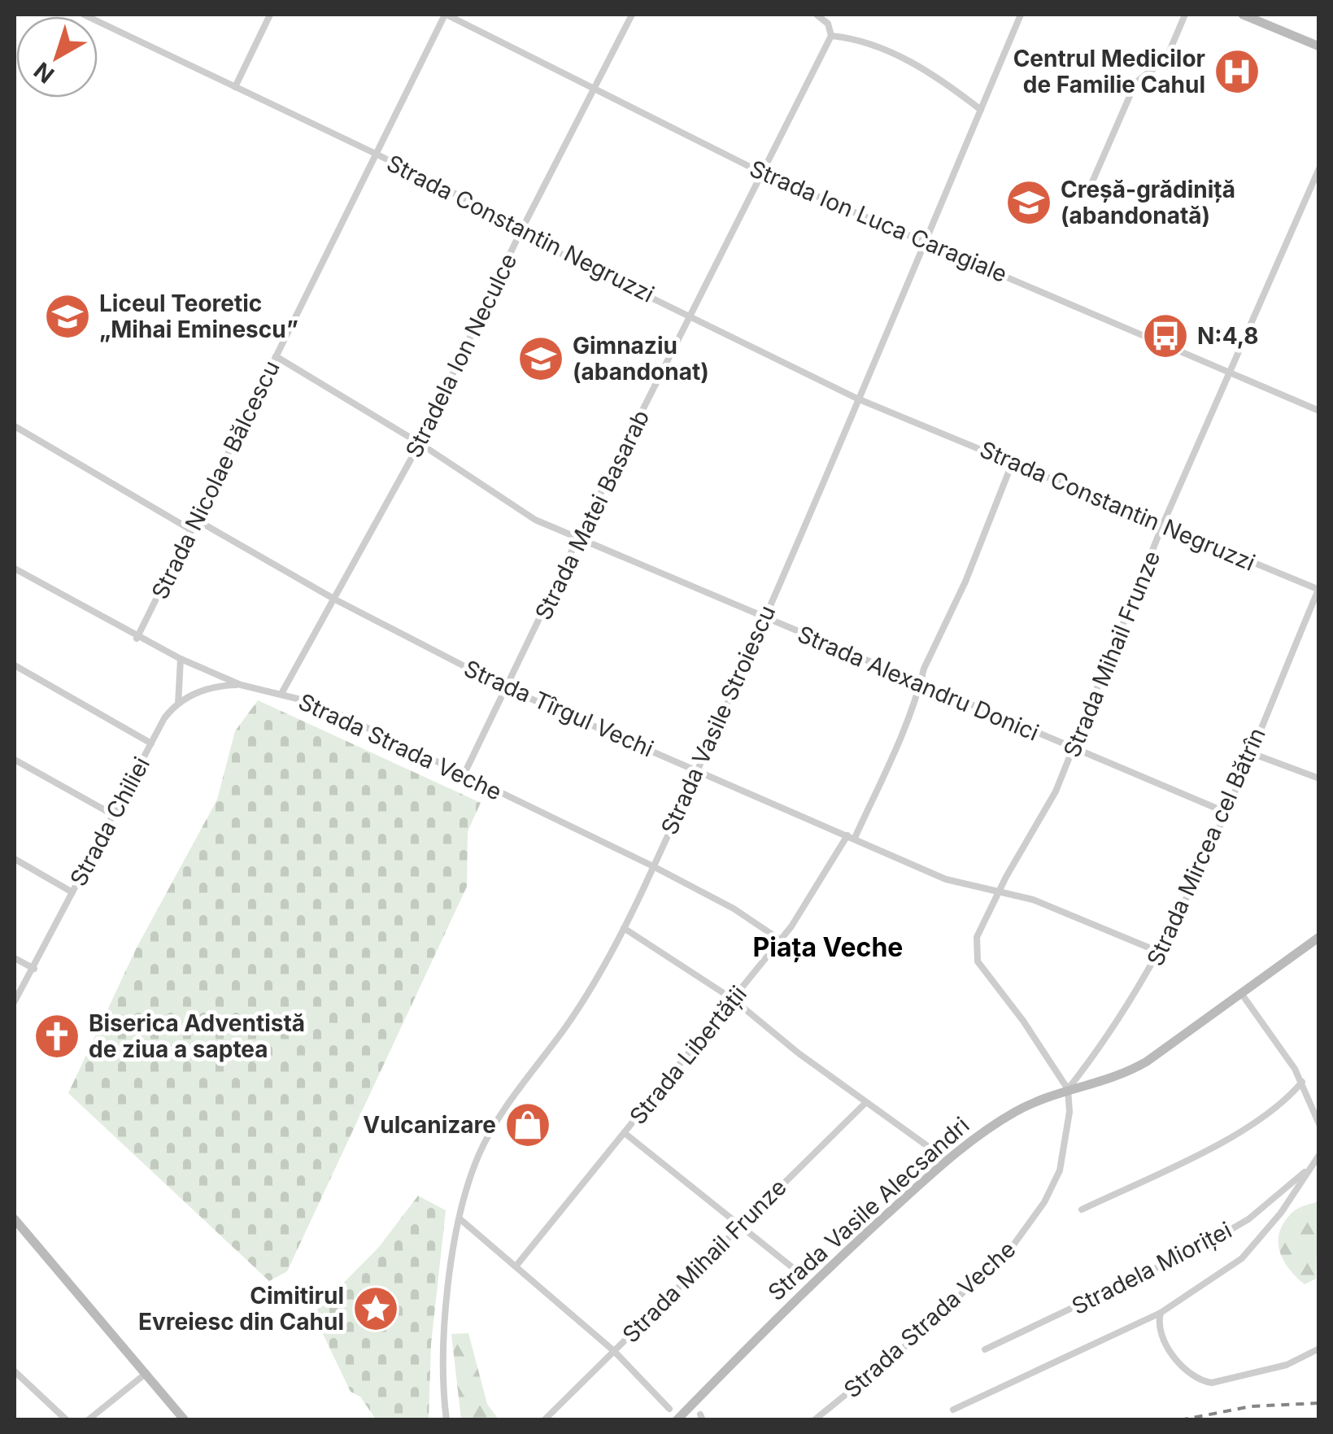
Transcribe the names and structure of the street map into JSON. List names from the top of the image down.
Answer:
{
  "streets": {
    "main road": ["Strada Vasile Alecsandri"],
    "street": [
      "Strada Ion Luca Caragiale",
      "Strada Constantin Negruzzi",
      "Stradela Ion Neculce",
      "Strada Nicolae Bălcescu",
      "Strada Matei Basarab",
      "Strada Mihail Frunze",
      "Strada Alexandru Donici",
      "Strada Tîrgul Vechi",
      "Strada Vasile Stroiescu",
      "Strada Strada Veche",
      "Strada Chiliei",
      "Strada Mircea cel Bătrîn",
      "Strada Libertății",
      "Stradela Mioriței"
    ]
  },
  "crossings": [
    ["Strada Ion Luca Caragiale", "Stradela Ion Neculce"],
    ["Strada Ion Luca Caragiale", "Strada Nicolae Bălcescu"],
    ["Strada Ion Luca Caragiale", "Strada Matei Basarab"],
    ["Strada Ion Luca Caragiale", "Strada Mihail Frunze"],
    ["Strada Ion Luca Caragiale", "Strada Vasile Stroiescu"],
    ["Strada Constantin Negruzzi", "Stradela Ion Neculce"],
    ["Strada Constantin Negruzzi", "Strada Nicolae Bălcescu"],
    ["Strada Constantin Negruzzi", "Strada Matei Basarab"],
    ["Strada Constantin Negruzzi", "Strada Mihail Frunze"],
    ["Strada Constantin Negruzzi", "Strada Vasile Stroiescu"],
    ["Strada Constantin Negruzzi", "Strada Mircea cel Bătrîn"],
    ["Strada Constantin Negruzzi", "Strada Libertății"],
    ["Stradela Ion Neculce", "Strada Alexandru Donici"],
    ["Stradela Ion Neculce", "Strada Tîrgul Vechi"],
    ["Stradela Ion Neculce", "Strada Strada Veche"],
    ["Strada Nicolae Bălcescu", "Strada Alexandru Donici"],
    ["Strada Nicolae Bălcescu", "Strada Tîrgul Vechi"],
    ["Strada Nicolae Bălcescu", "Strada Strada Veche"],
    ["Strada Matei Basarab", "Strada Alexandru Donici"],
    ["Strada Matei Basarab", "Strada Tîrgul Vechi"],
    ["Strada Matei Basarab", "Strada Strada Veche"],
    ["Strada Mihail Frunze", "Strada Alexandru Donici"],
    ["Strada Mihail Frunze", "Strada Tîrgul Vechi"],
    ["Strada Mihail Frunze", "Strada Strada Veche"],
    ["Strada Mihail Frunze", "Strada Mircea cel Bătrîn"],
    ["Strada Mihail Frunze", "Strada Vasile Alecsandri"],
    ["Strada Alexandru Donici", "Strada Vasile Stroiescu"],
    ["Strada Alexandru Donici", "Strada Mircea cel Bătrîn"],
    ["Strada Alexandru Donici", "Strada Libertății"],
    ["Strada Tîrgul Vechi", "Strada Vasile Stroiescu"],
    ["Strada Tîrgul Vechi", "Strada Mircea cel Bătrîn"],
    ["Strada Tîrgul Vechi", "Strada Libertății"],
    ["Strada Vasile Stroiescu", "Strada Strada Veche"],
    ["Strada Strada Veche", "Strada Mircea cel Bătrîn"],
    ["Strada Strada Veche", "Strada Libertății"],
    ["Strada Strada Veche", "Strada Vasile Alecsandri"],
    ["Strada Mircea cel Bătrîn", "Strada Vasile Alecsandri"]
  ],
  "districts": ["Piața Veche"],
  "places": {
    "hospital": ["Centrul Medicilor de Familie Cahul"],
    "school or university": ["Creșă-grădiniță (abandonată)", "Liceul Teoretic „Mihai Eminescu”", "Gimnaziu (abandonat)"],
    "bus stop": ["N:4,8"],
    "church": ["Biserica Adventistă de ziua a saptea"],
    "shop": ["Vulcanizare"],
    "place": ["Cimitirul Evreiesc din Cahul"]
  },
  "north": "bottom left"
}
